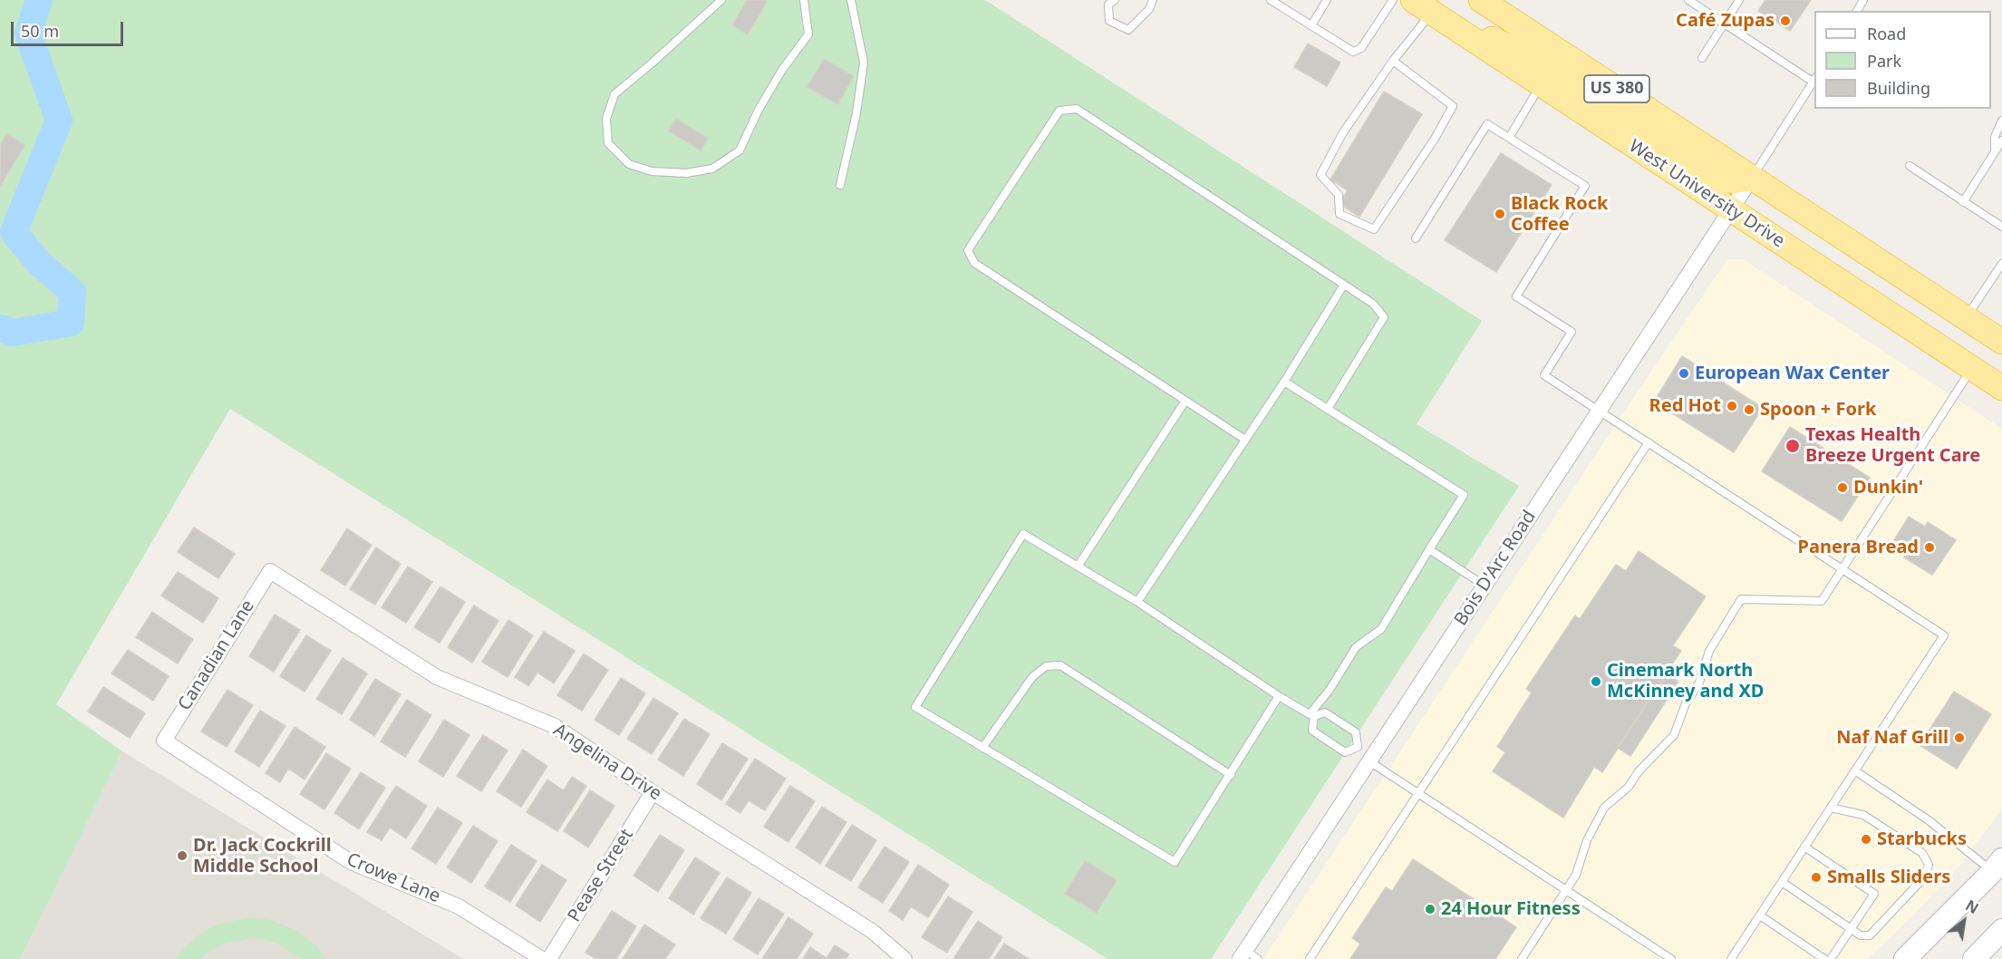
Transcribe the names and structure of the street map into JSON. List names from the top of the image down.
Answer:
{
  "streets": {
    "highway": ["US 380", "West University Drive"],
    "street": [
      "Bois D'Arc Road",
      "Canadian Lane",
      "Angelina Drive",
      "Pease Street",
      "Crowe Lane"
    ]
  },
  "crossings": [
    ["US 380", "Bois D'Arc Road"],
    ["West University Drive", "Bois D'Arc Road"],
    ["Canadian Lane", "Angelina Drive"],
    ["Canadian Lane", "Crowe Lane"],
    ["Angelina Drive", "Pease Street"]
  ],
  "places": [
    "Café Zupas",
    "Black Rock Coffee",
    "European Wax Center",
    "Red Hot",
    "Spoon + Fork",
    "Texas Health Breeze Urgent Care",
    "Dunkin'",
    "Panera Bread",
    "Cinemark North McKinney and XD",
    "Naf Naf Grill",
    "Starbucks",
    "Dr. Jack Cockrill Middle School",
    "Smalls Sliders",
    "24 Hour Fitness"
  ],
  "legend": ["Road", "Park", "Building"],
  "scale_bar": "50 m",
  "north": "top right"
}
